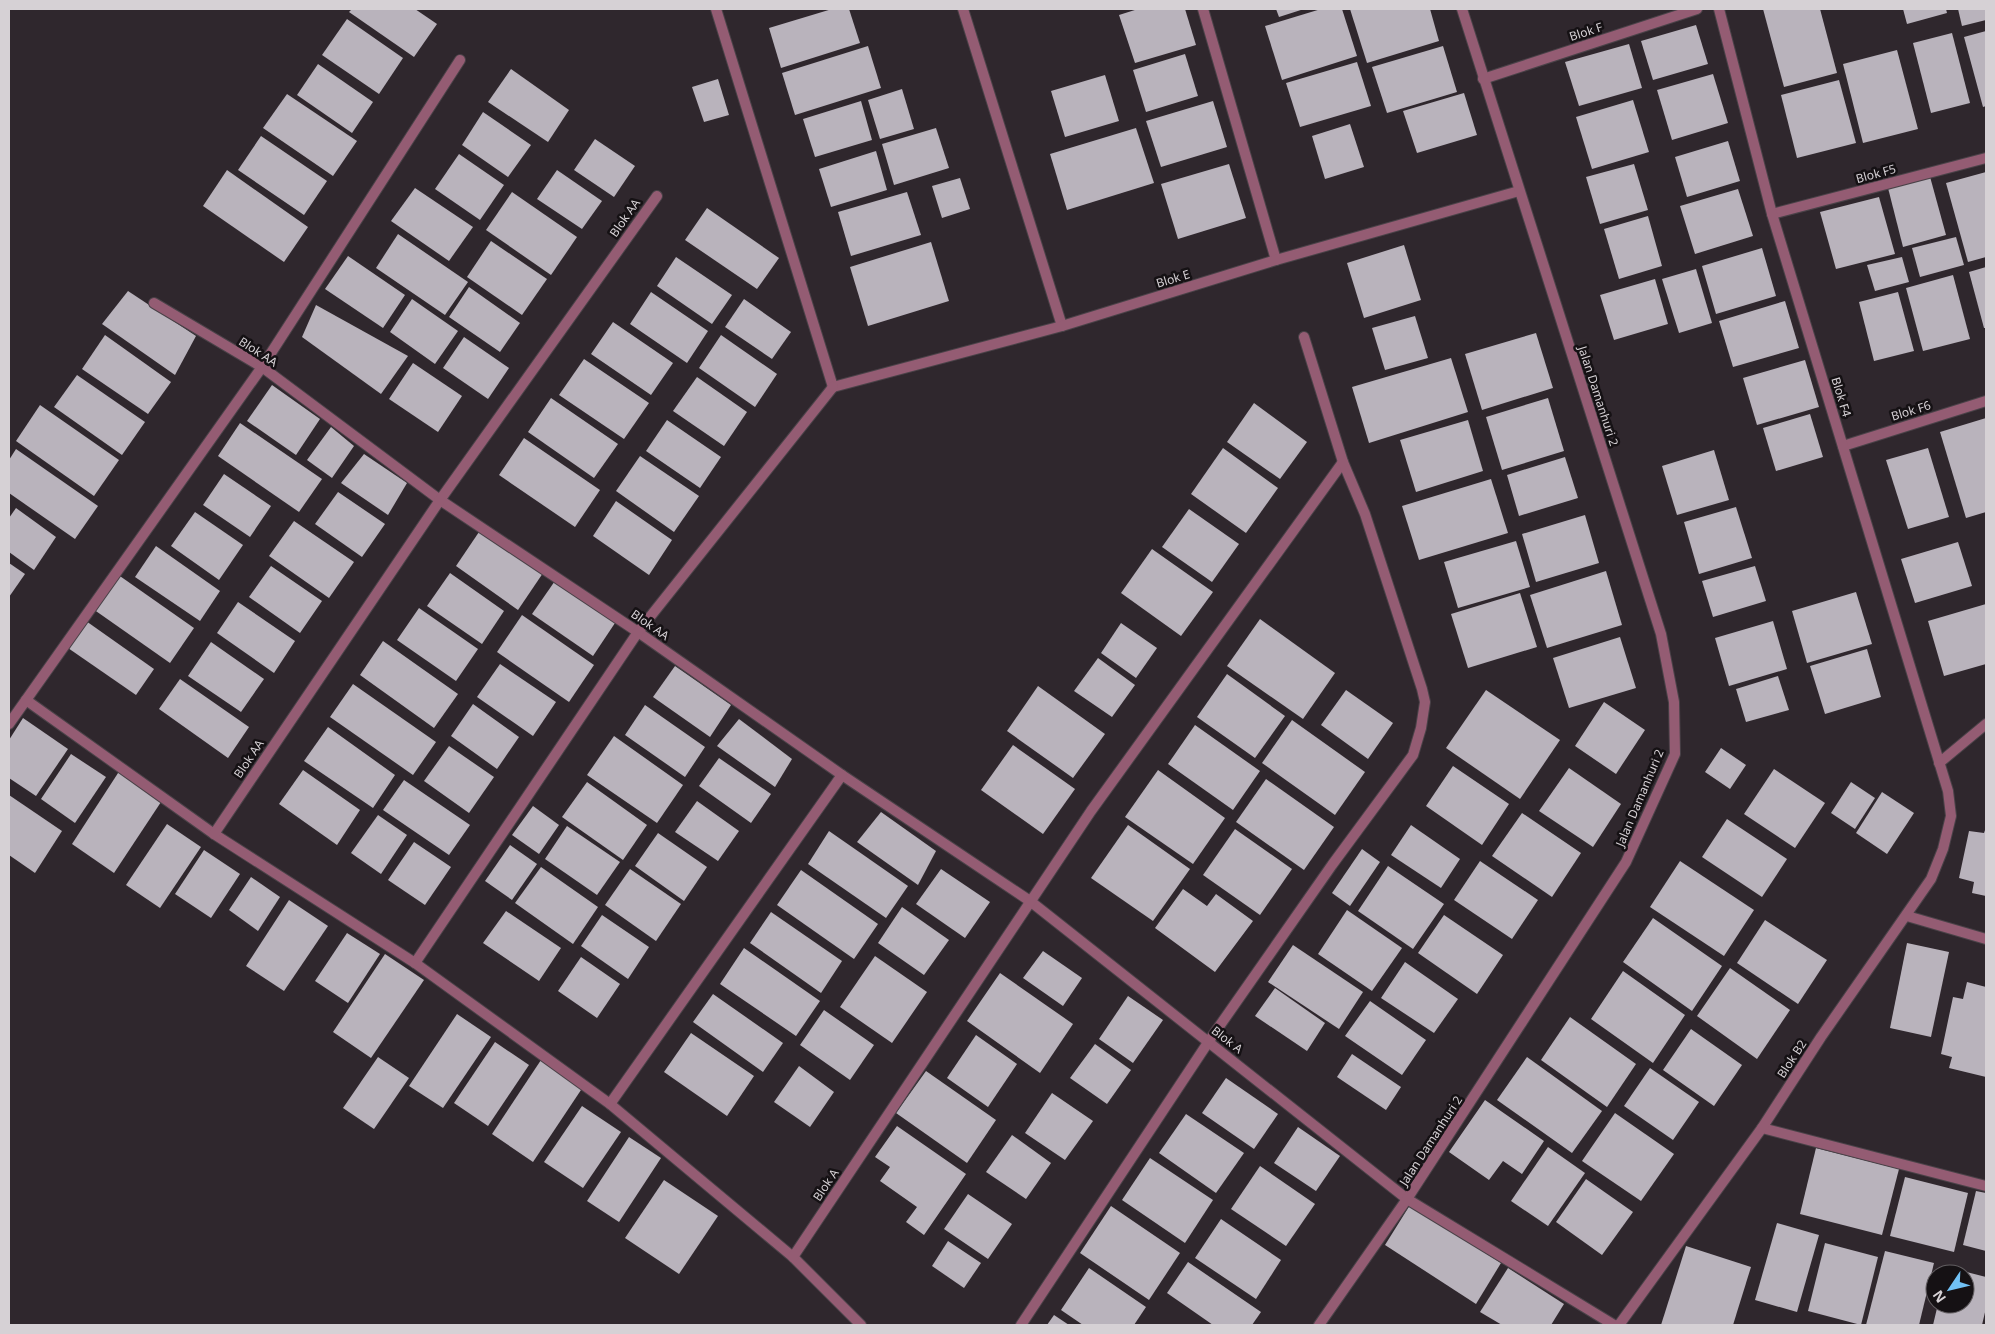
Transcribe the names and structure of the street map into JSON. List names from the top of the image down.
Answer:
{
  "streets": {
    "street": [
      "Blok F",
      "Blok F5",
      "Blok AA",
      "Blok E",
      "Jalan Damanhuri 2",
      "Blok F4",
      "Blok F6",
      "Blok A",
      "Blok B2"
    ]
  },
  "crossings": [
    ["Blok F", "Jalan Damanhuri 2"],
    ["Blok F5", "Blok F4"],
    ["Blok AA", "Blok A"],
    ["Blok E", "Jalan Damanhuri 2"],
    ["Jalan Damanhuri 2", "Blok A"],
    ["Blok F4", "Blok F6"],
    ["Blok F4", "Blok B2"]
  ],
  "north": "bottom left"
}
